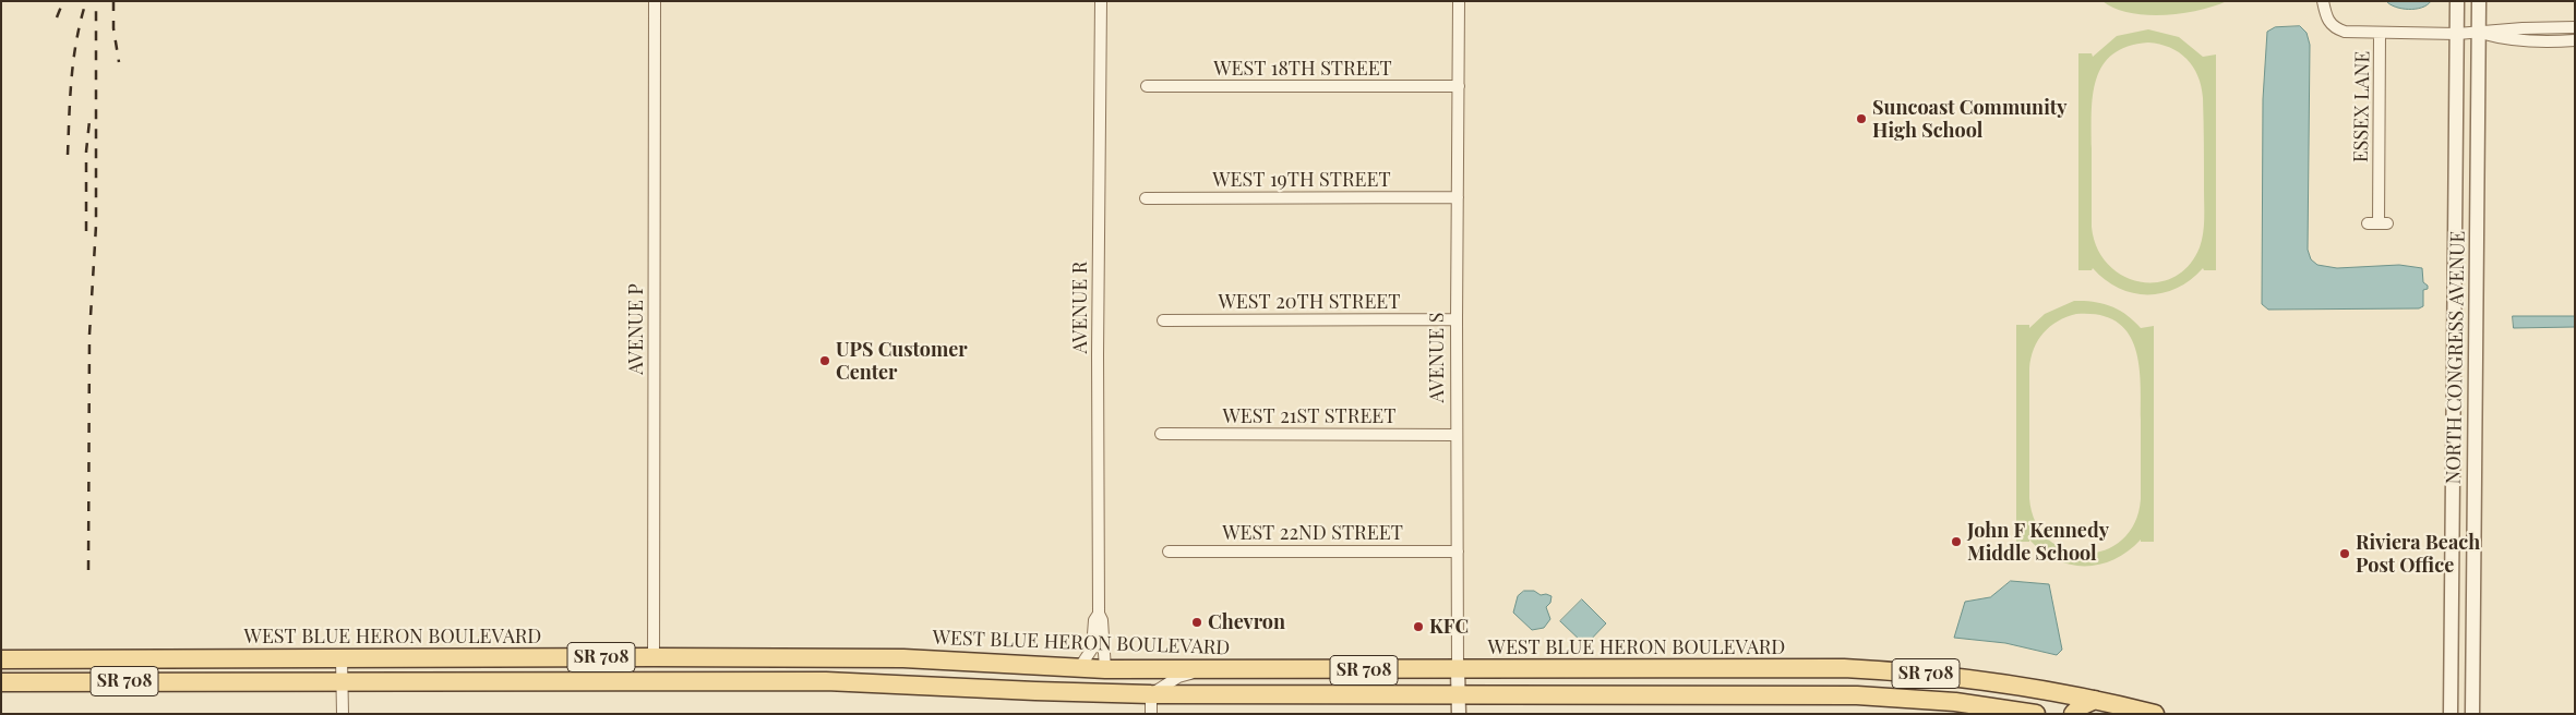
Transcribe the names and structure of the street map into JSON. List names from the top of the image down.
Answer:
{
  "streets": {
    "main road": ["WEST BLUE HERON BOULEVARD", "SR 708"],
    "street": [
      "WEST 18TH STREET",
      "ESSEX LANE",
      "WEST 19TH STREET",
      "WEST 20TH STREET",
      "AVENUE R",
      "AVENUE P",
      "AVENUE S",
      "NORTH CONGRESS AVENUE",
      "WEST 21ST STREET",
      "WEST 22ND STREET"
    ]
  },
  "crossings": [
    ["WEST 18TH STREET", "AVENUE S"],
    ["WEST 19TH STREET", "AVENUE S"],
    ["WEST 20TH STREET", "AVENUE S"],
    ["AVENUE R", "WEST BLUE HERON BOULEVARD"],
    ["AVENUE P", "WEST BLUE HERON BOULEVARD"],
    ["AVENUE S", "WEST 21ST STREET"],
    ["AVENUE S", "WEST 22ND STREET"],
    ["AVENUE S", "WEST BLUE HERON BOULEVARD"],
    ["AVENUE S", "SR 708"]
  ],
  "places": [
    "Suncoast Community High School",
    "UPS Customer Center",
    "John F Kennedy Middle School",
    "Riviera Beach Post Office",
    "Chevron",
    "KFC"
  ]
}
